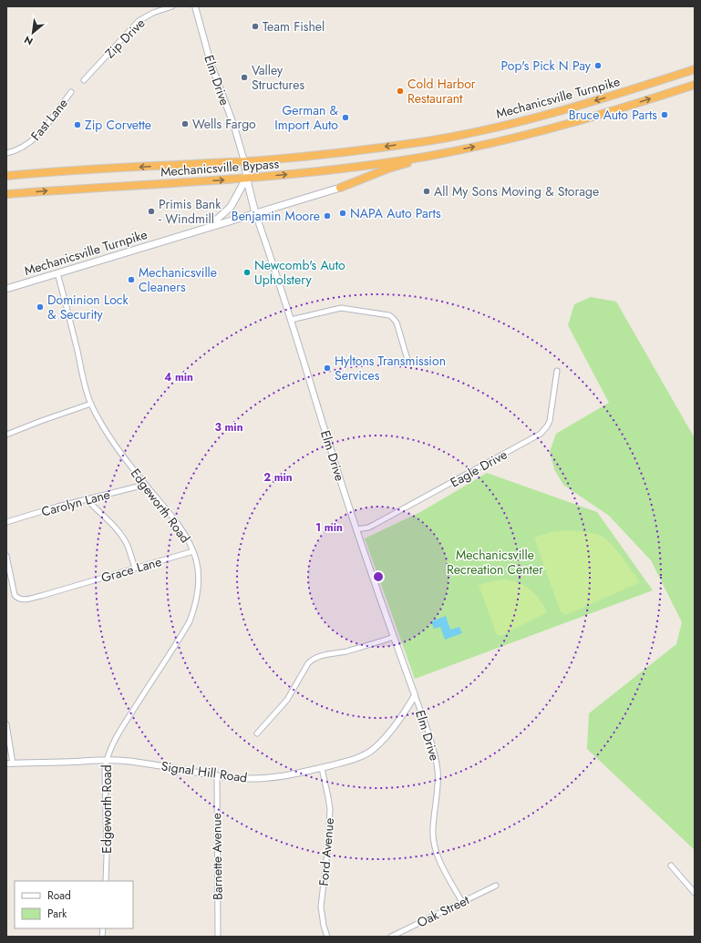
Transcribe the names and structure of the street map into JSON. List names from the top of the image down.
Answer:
{
  "streets": {
    "highway": ["Mechanicsville Turnpike", "Mechanicsville Bypass"],
    "main road": ["Elm Drive"],
    "street": [
      "Zip Drive",
      "Fast Lane",
      "Eagle Drive",
      "Carolyn Lane",
      "Edgeworth Road",
      "Grace Lane",
      "Signal Hill Road",
      "Ford Avenue",
      "Barnette Avenue",
      "Oak Street"
    ]
  },
  "crossings": [
    ["Elm Drive", "Mechanicsville Turnpike"],
    ["Elm Drive", "Mechanicsville Bypass"],
    ["Elm Drive", "Eagle Drive"],
    ["Elm Drive", "Signal Hill Road"],
    ["Elm Drive", "Oak Street"],
    ["Mechanicsville Turnpike", "Mechanicsville Bypass"],
    ["Mechanicsville Turnpike", "Edgeworth Road"],
    ["Carolyn Lane", "Edgeworth Road"],
    ["Edgeworth Road", "Grace Lane"],
    ["Edgeworth Road", "Signal Hill Road"],
    ["Signal Hill Road", "Ford Avenue"],
    ["Signal Hill Road", "Barnette Avenue"]
  ],
  "parks": ["Mechanicsville Recreation Center"],
  "places": [
    "Team Fishel",
    "Pop's Pick N Pay",
    "Valley Structures",
    "Cold Harbor Restaurant",
    "Bruce Auto Parts",
    "German & Import Auto",
    "Wells Fargo",
    "Zip Corvette",
    "All My Sons Moving & Storage",
    "Primis Bank - Windmill",
    "NAPA Auto Parts",
    "Benjamin Moore",
    "Newcomb's Auto Upholstery",
    "Mechanicsville Cleaners",
    "Dominion Lock & Security",
    "Hyltons Transmission Services"
  ],
  "legend": ["Road", "Park"],
  "north": "bottom left",
  "rings": [
    "4 min",
    "3 min",
    "2 min",
    "1 min"
  ]
}
